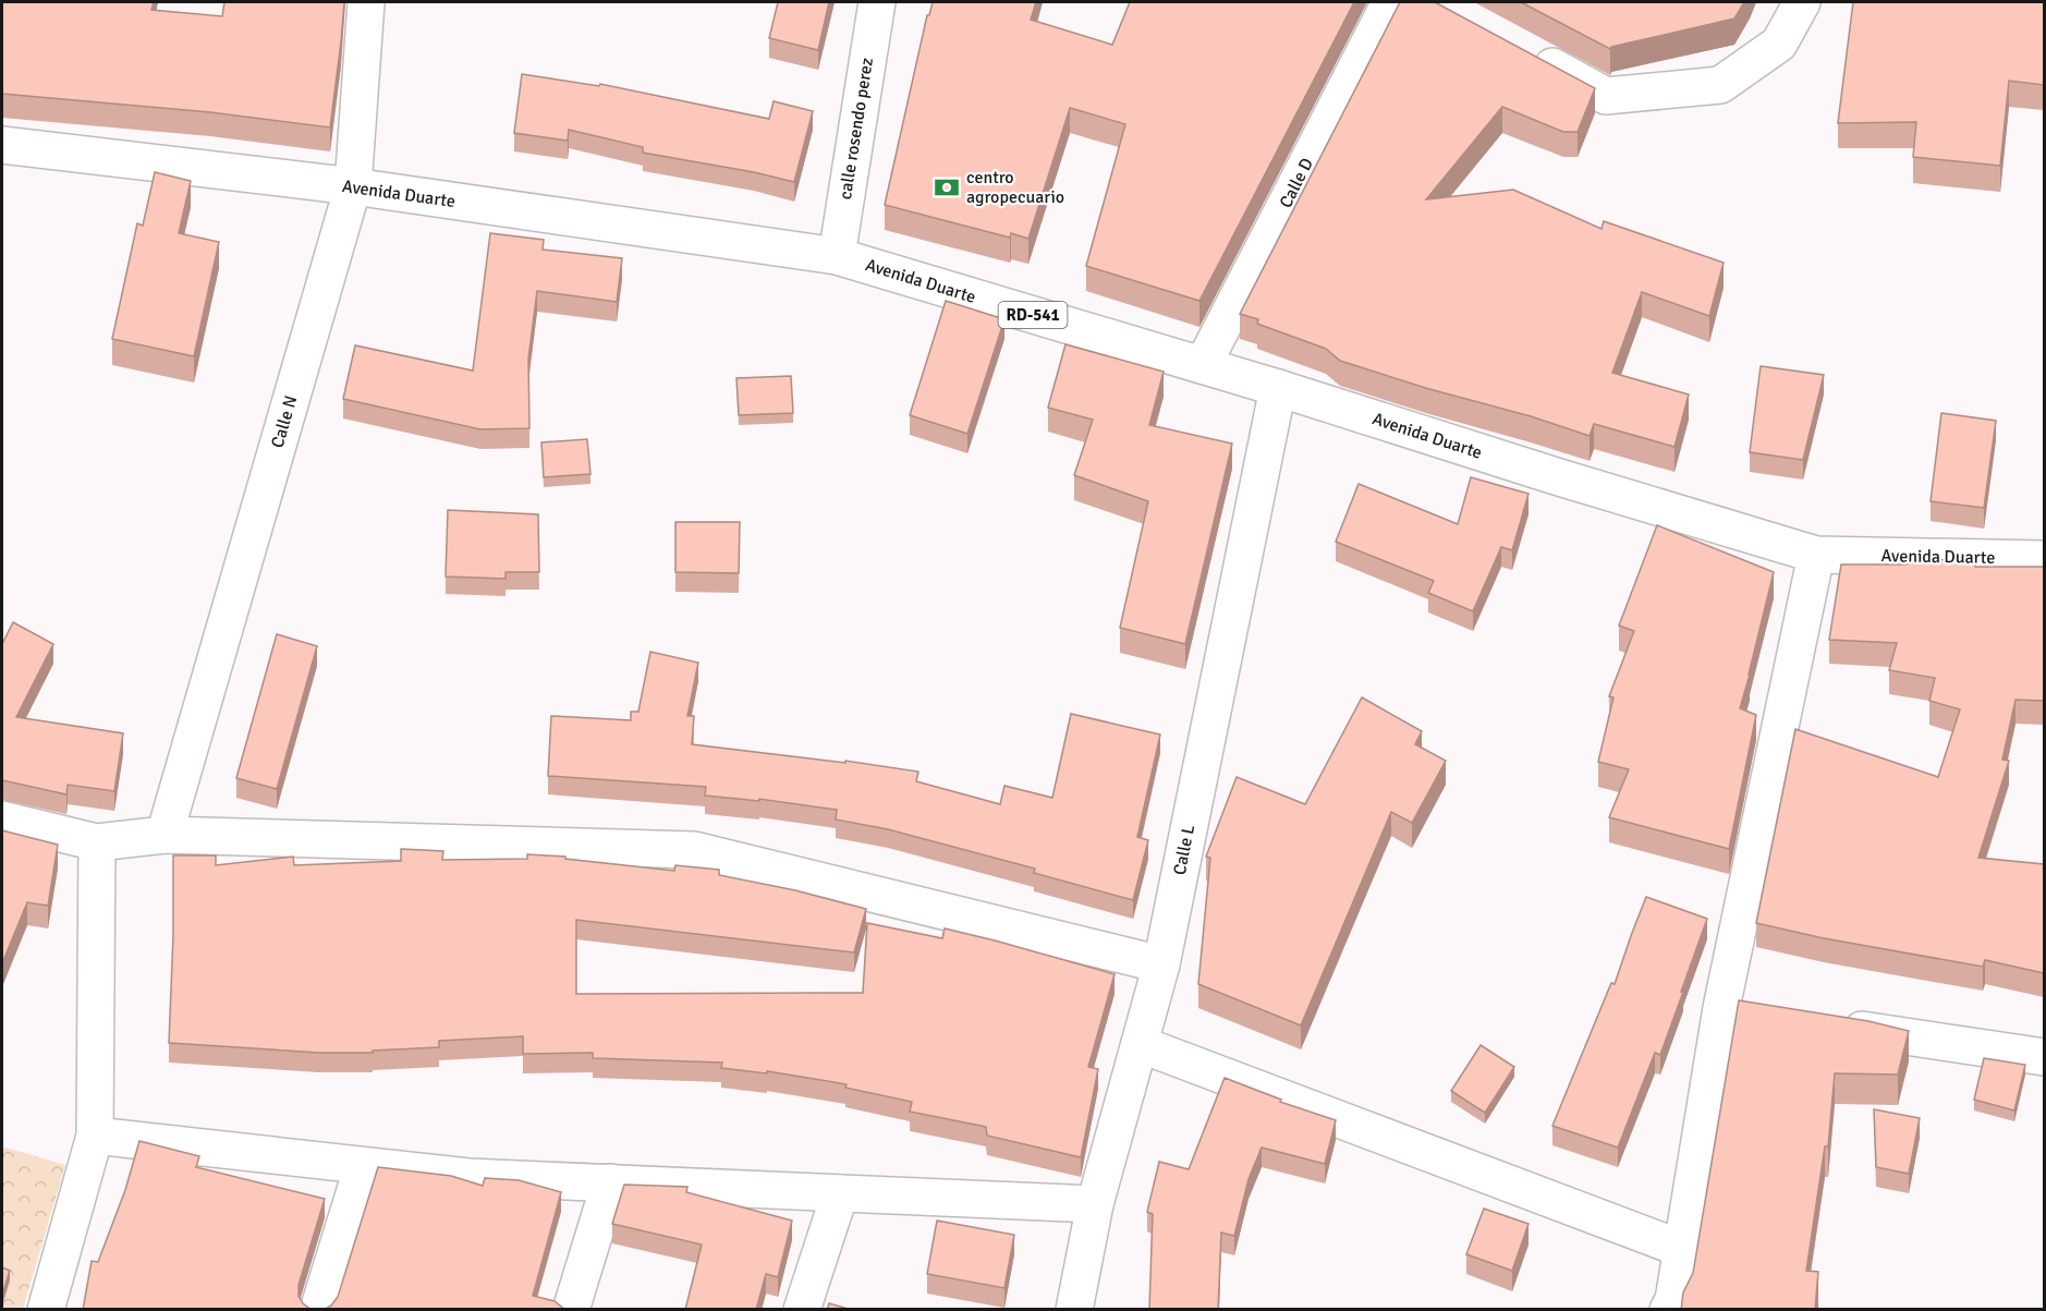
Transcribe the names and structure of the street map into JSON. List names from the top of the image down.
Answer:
{
  "streets": {
    "street": [
      "calle rosendo perez",
      "Calle D",
      "Avenida Duarte",
      "RD-541",
      "Calle N",
      "Calle L"
    ]
  },
  "crossings": [
    ["calle rosendo perez", "Avenida Duarte"],
    ["Calle D", "Avenida Duarte"],
    ["Avenida Duarte", "Calle N"],
    ["Avenida Duarte", "Calle L"]
  ],
  "places": {
    "bank": ["centro agropecuario"]
  }
}
